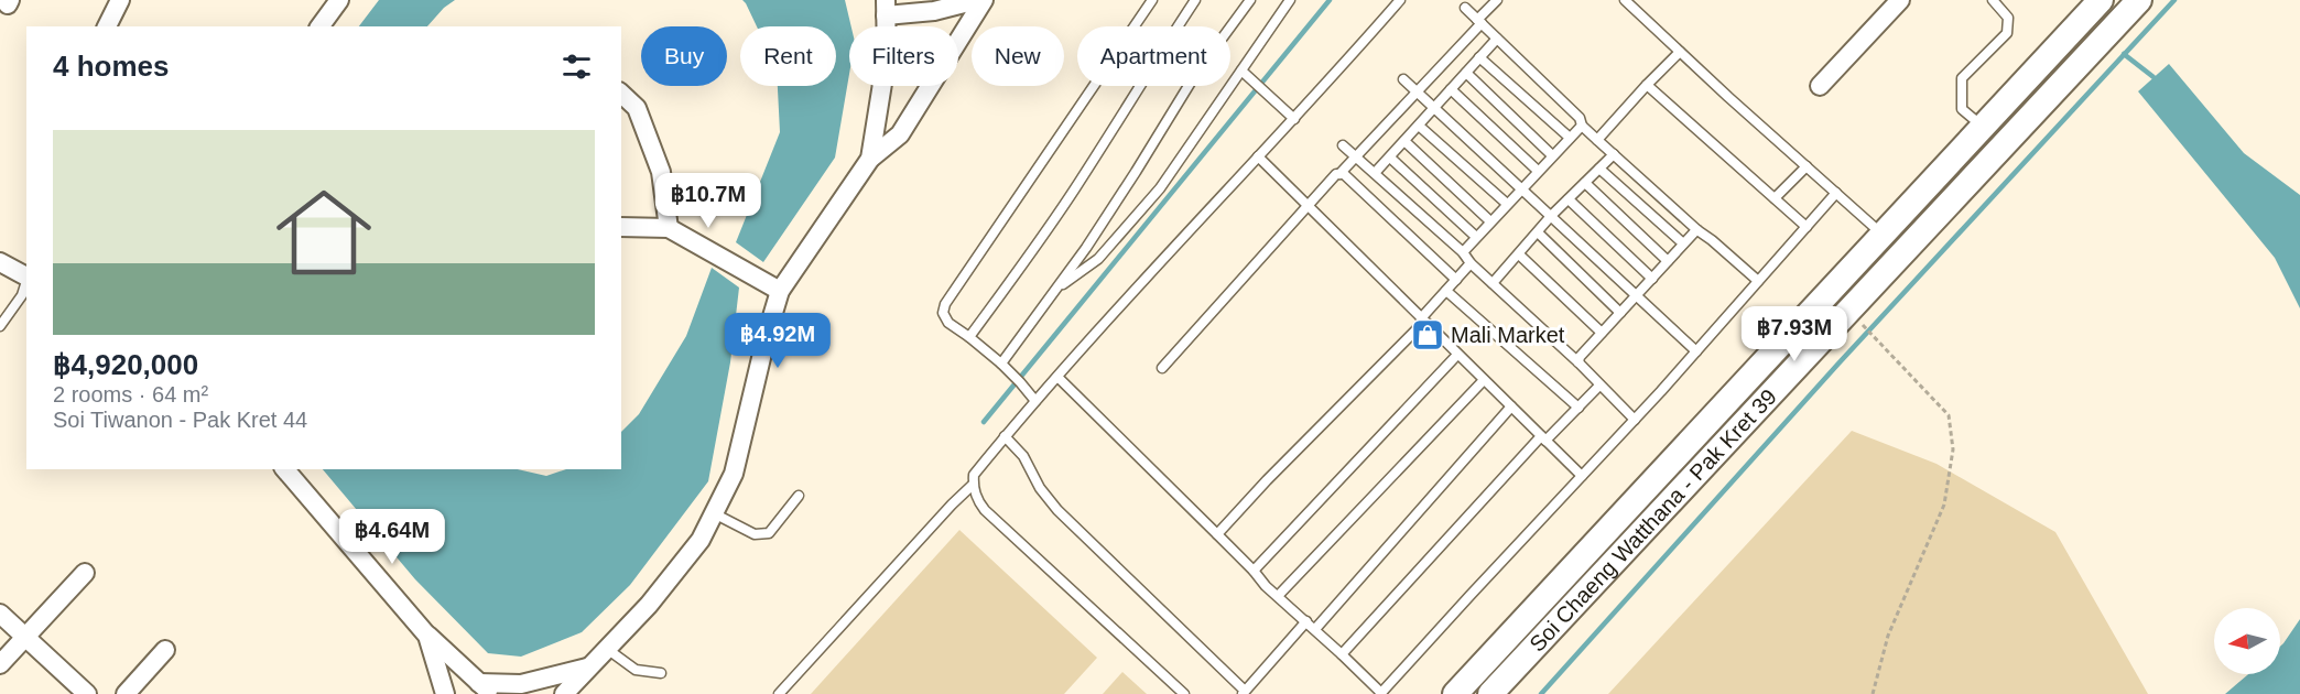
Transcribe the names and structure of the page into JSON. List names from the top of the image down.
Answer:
{
  "streets": {
    "main road": ["Soi Chaeng Watthana - Pak Kret 39"]
  },
  "places": {
    "shop": ["Mali Market"]
  },
  "north": "left",
  "page": {
    "chip": [
      "Buy",
      "Rent",
      "Filters",
      "New",
      "Apartment"
    ],
    "heading": "4 homes",
    "list": [
      {
        "name": "฿4,920,000",
        "note": "2 rooms · 64 m² · Soi Tiwanon - Pak Kret 44"
      }
    ],
    "price": [
      "฿10.7M",
      "฿7.93M",
      "฿4.92M",
      "฿4.64M"
    ]
  }
}
